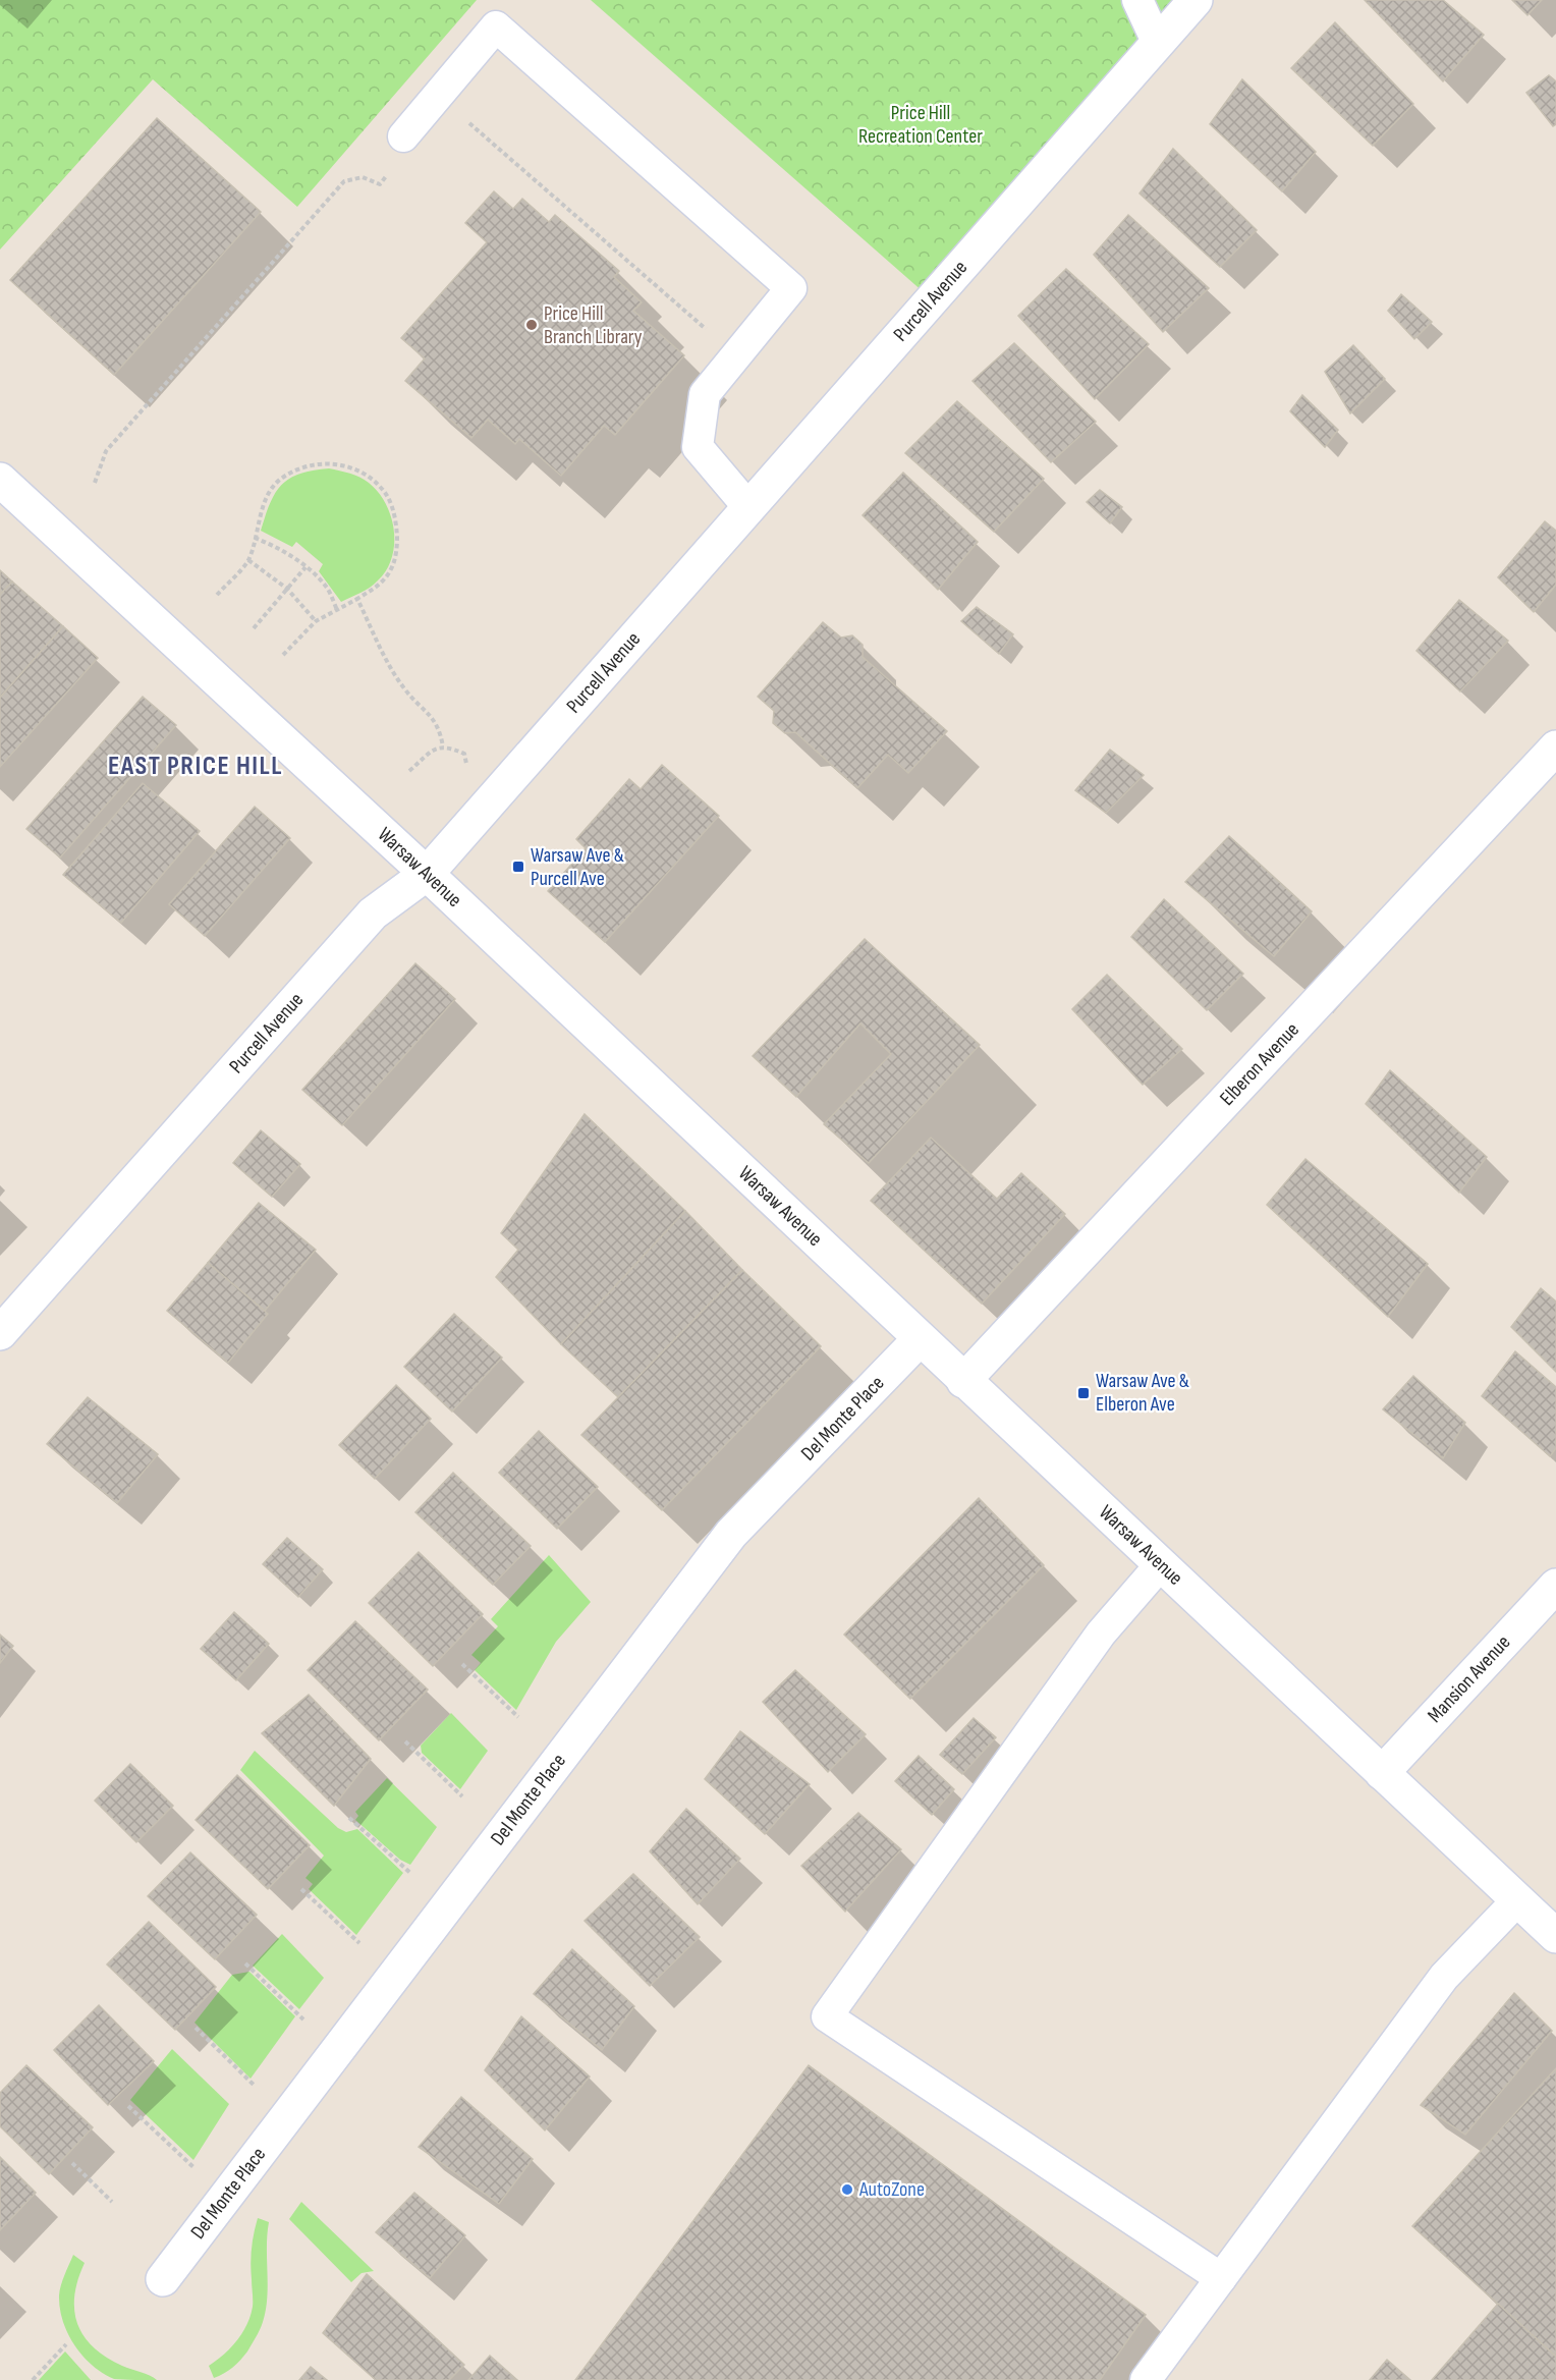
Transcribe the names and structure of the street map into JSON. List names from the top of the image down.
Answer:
{
  "streets": {
    "street": [
      "Purcell Avenue",
      "Warsaw Avenue",
      "Elberon Avenue",
      "Del Monte Place",
      "Mansion Avenue"
    ]
  },
  "crossings": [
    ["Purcell Avenue", "Warsaw Avenue"],
    ["Warsaw Avenue", "Elberon Avenue"],
    ["Warsaw Avenue", "Del Monte Place"],
    ["Warsaw Avenue", "Mansion Avenue"]
  ],
  "districts": ["EAST PRICE HILL"],
  "parks": ["Price Hill Recreation Center"],
  "places": {
    "other": ["Price Hill Branch Library", "AutoZone"],
    "transit": ["Warsaw Ave & Purcell Ave", "Warsaw Ave & Elberon Ave"]
  }
}
